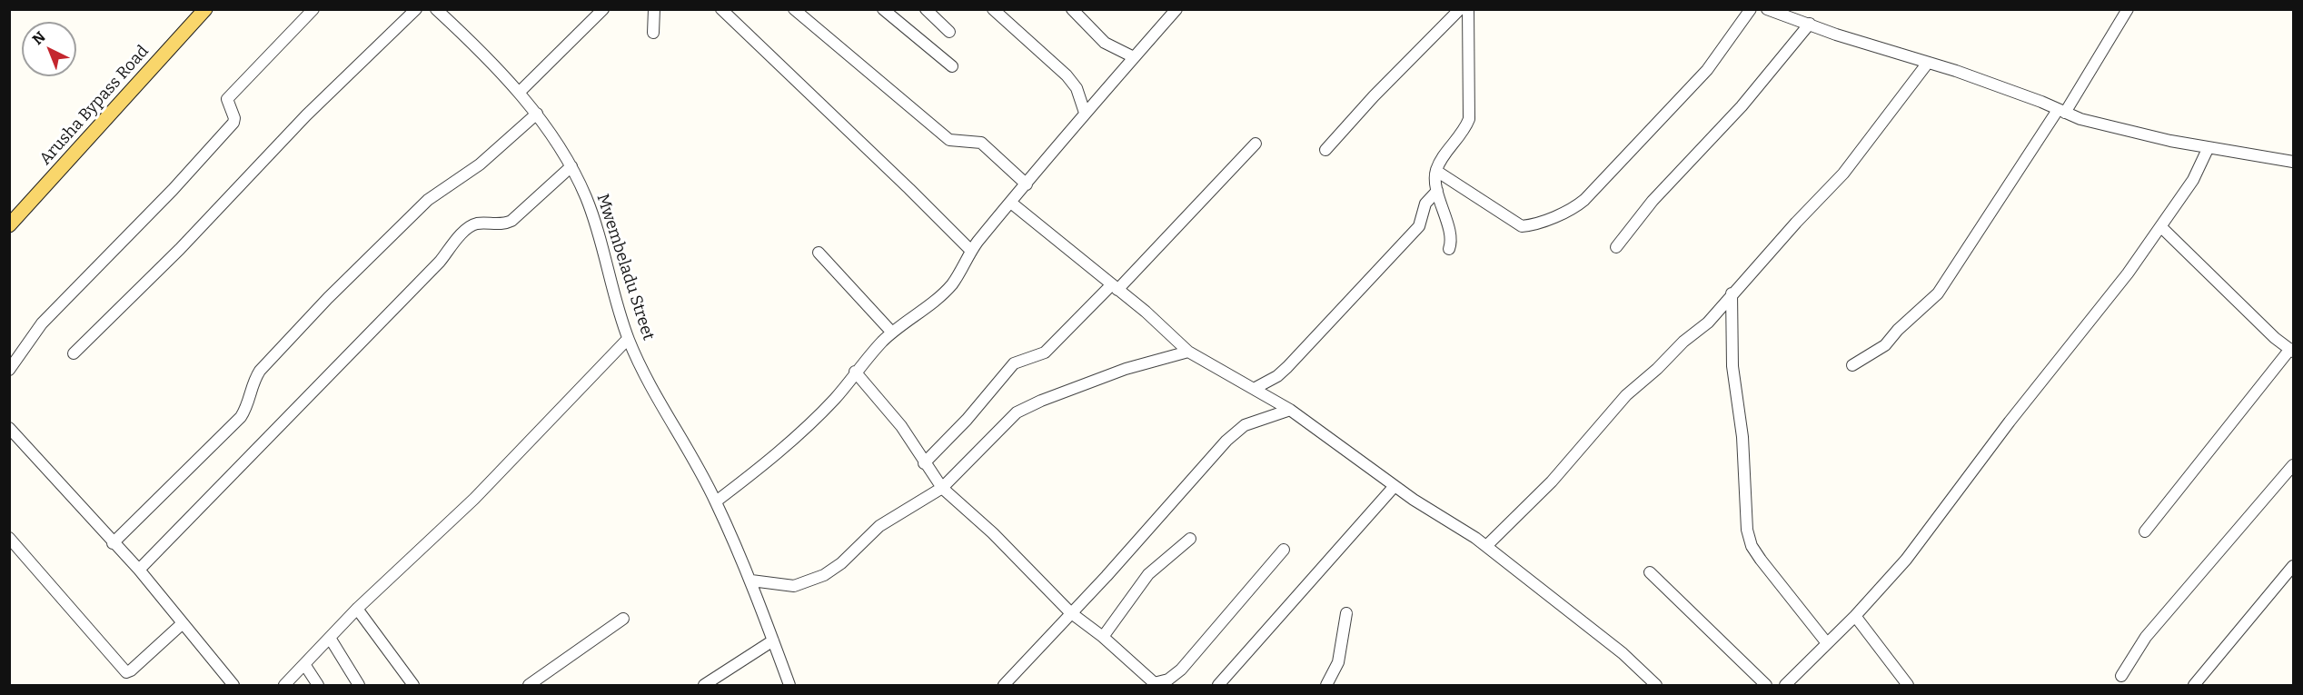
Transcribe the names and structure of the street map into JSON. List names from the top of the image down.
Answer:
{
  "streets": {
    "main road": ["Arusha Bypass Road"],
    "street": ["Mwembeladu Street"]
  },
  "north": "top left"
}
